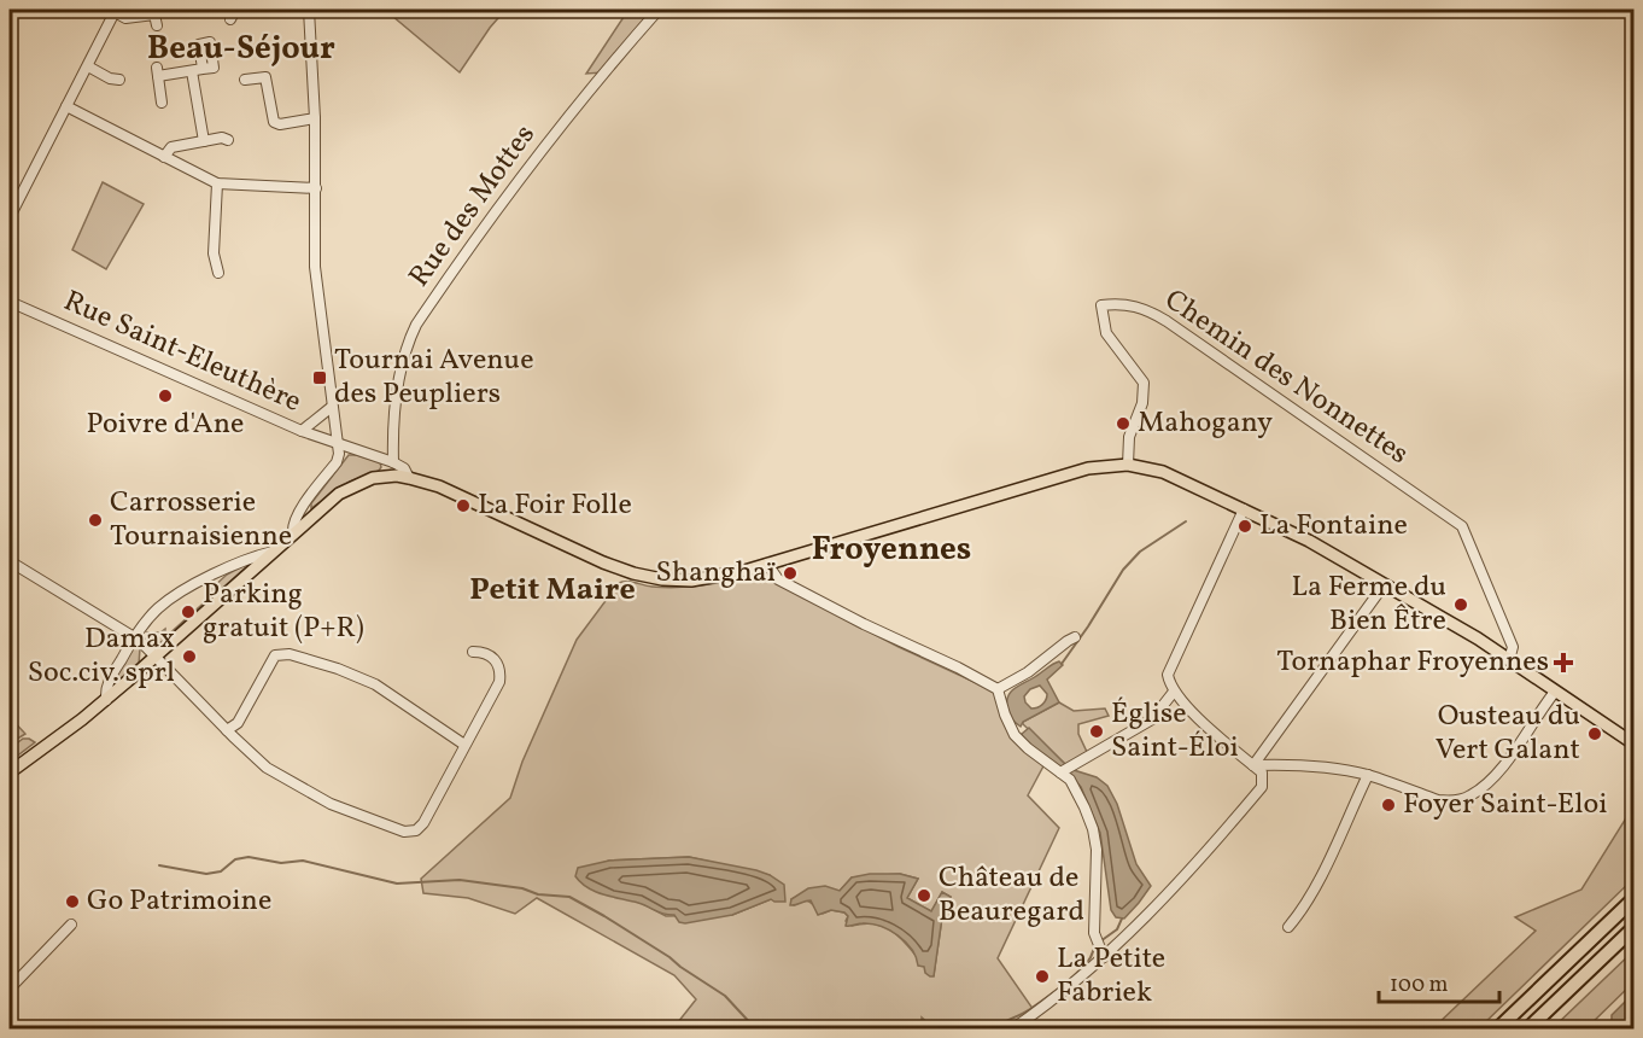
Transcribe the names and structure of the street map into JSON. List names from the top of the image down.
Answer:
{
  "streets": {
    "street": ["Rue des Mottes", "Rue Saint-Eleuthère", "Chemin des Nonnettes"]
  },
  "crossings": [
    ["Rue des Mottes", "Rue Saint-Eleuthère"]
  ],
  "districts": ["Beau-Séjour", "Froyennes", "Petit Maire"],
  "places": {
    "transit": ["Tournai Avenue des Peupliers"],
    "other": [
      "Poivre d'Ane",
      "Mahogany",
      "La Foir Folle",
      "Carrosserie Tournaisienne",
      "La Fontaine",
      "Shanghaï",
      "La Ferme du Bien Être",
      "Parking gratuit (P+R)",
      "Damax Soc.civ. sprl",
      "Église Saint-Éloi",
      "Ousteau du Vert Galant",
      "Foyer Saint-Eloi",
      "Château de Beauregard",
      "Go Patrimoine",
      "La Petite Fabriek"
    ],
    "health": ["Tornaphar Froyennes"]
  },
  "scale_bar": "100 m"
}
